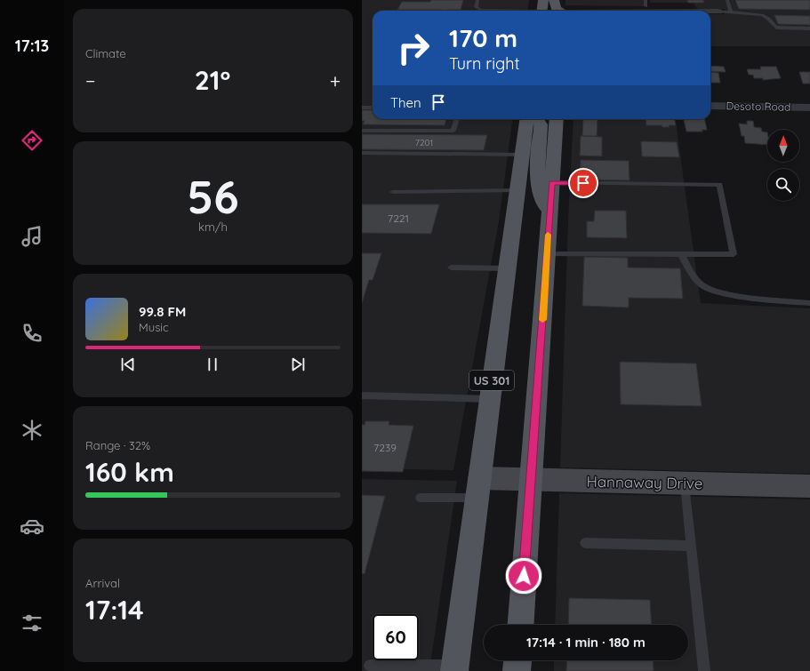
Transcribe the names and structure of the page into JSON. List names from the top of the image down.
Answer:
{
  "streets": {
    "main road": ["US 301"],
    "street": ["Desoto Road", "Hannaway Drive"]
  },
  "crossings": [
    ["US 301", "Hannaway Drive"]
  ],
  "house_numbers": ["7201", "7221", "7239"],
  "north": "top",
  "page": {
    "tabs": "17:13",
    "tile": [
      "Climate",
      ["56", "km/h"],
      ["Range · 32%", "160 km"],
      ["Arrival", "17:14"]
    ],
    "turn": ["170 m", "Turn right"],
    "heat": ["−", "21°", "+"],
    "then": "Then",
    "song": ["99.8 FM", "Music"],
    "limit": "60",
    "trip": "17:14 · 1 min · 180 m"
  }
}
